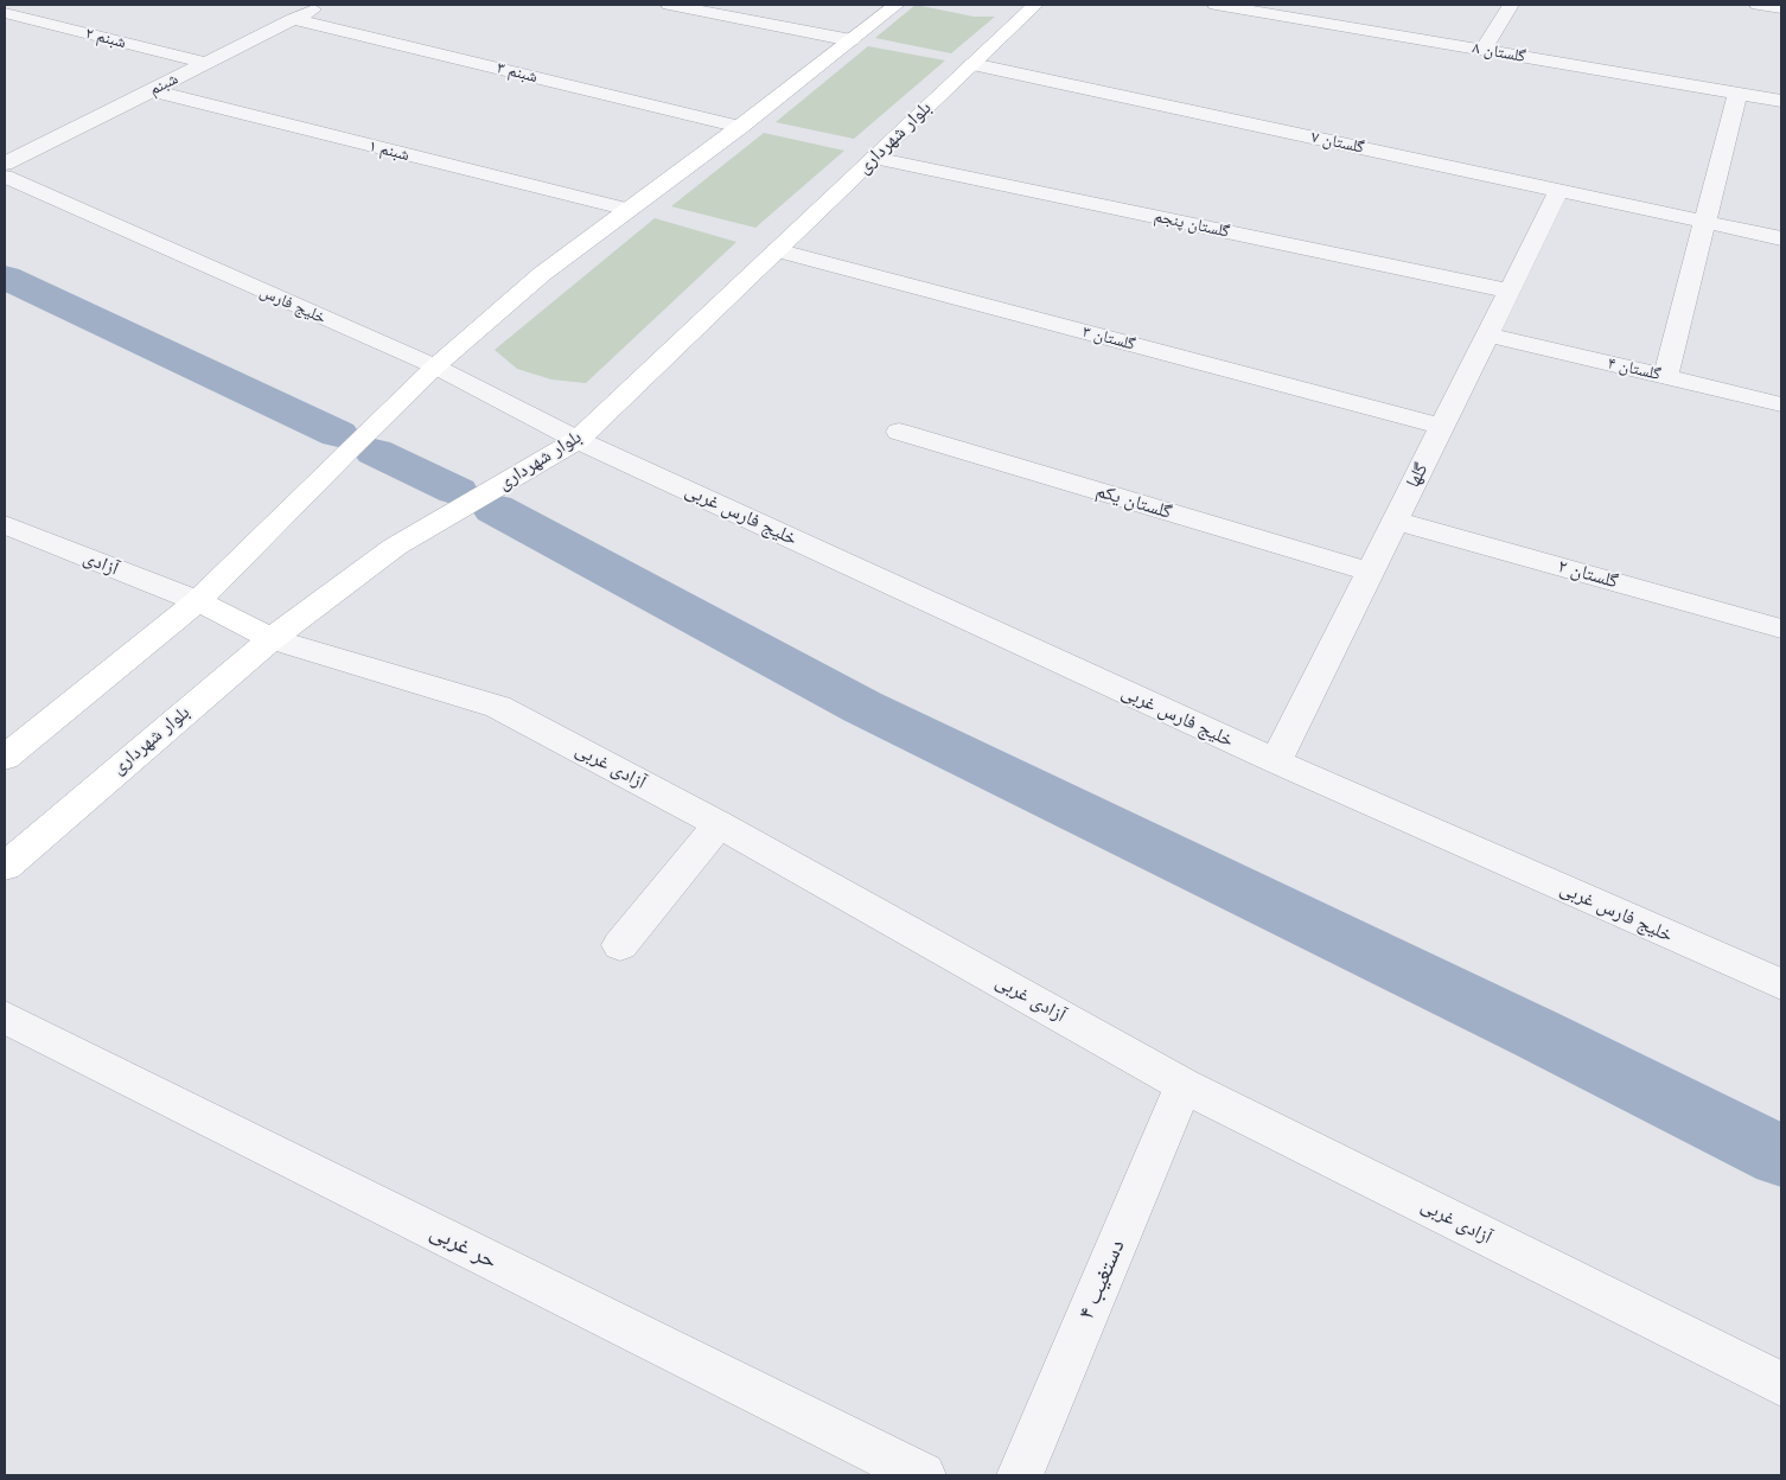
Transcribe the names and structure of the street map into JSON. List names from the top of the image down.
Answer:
{
  "streets": {
    "main road": ["بلوار شهرداری"],
    "street": [
      "شبنم ۲",
      "گلستان ۸",
      "شبنم ۳",
      "شبنم",
      "گلستان ۷",
      "شبنم ۱",
      "گلستان پنجم",
      "خلیج فارس",
      "گلستان ۳",
      "گلستان ۴",
      "گلها",
      "گلستان یکم",
      "خلیج فارس غربی",
      "آزادی",
      "گلستان ۲",
      "آزادی غربی",
      "حر غربی",
      "دستغیب ۴"
    ]
  },
  "crossings": [
    ["شبنم ۲", "شبنم"],
    ["شبنم ۳", "شبنم"],
    ["شبنم", "شبنم ۱"],
    ["بلوار شهرداری", "گلستان ۷"],
    ["بلوار شهرداری", "گلستان پنجم"],
    ["بلوار شهرداری", "خلیج فارس"],
    ["بلوار شهرداری", "گلستان ۳"],
    ["بلوار شهرداری", "خلیج فارس غربی"],
    ["بلوار شهرداری", "آزادی غربی"],
    ["گلستان ۷", "گلها"],
    ["گلستان پنجم", "گلها"],
    ["خلیج فارس", "خلیج فارس غربی"],
    ["گلستان ۳", "گلها"],
    ["گلستان ۴", "گلها"],
    ["گلها", "گلستان یکم"],
    ["گلها", "خلیج فارس غربی"],
    ["گلها", "گلستان ۲"],
    ["آزادی غربی", "دستغیب ۴"]
  ]
}
